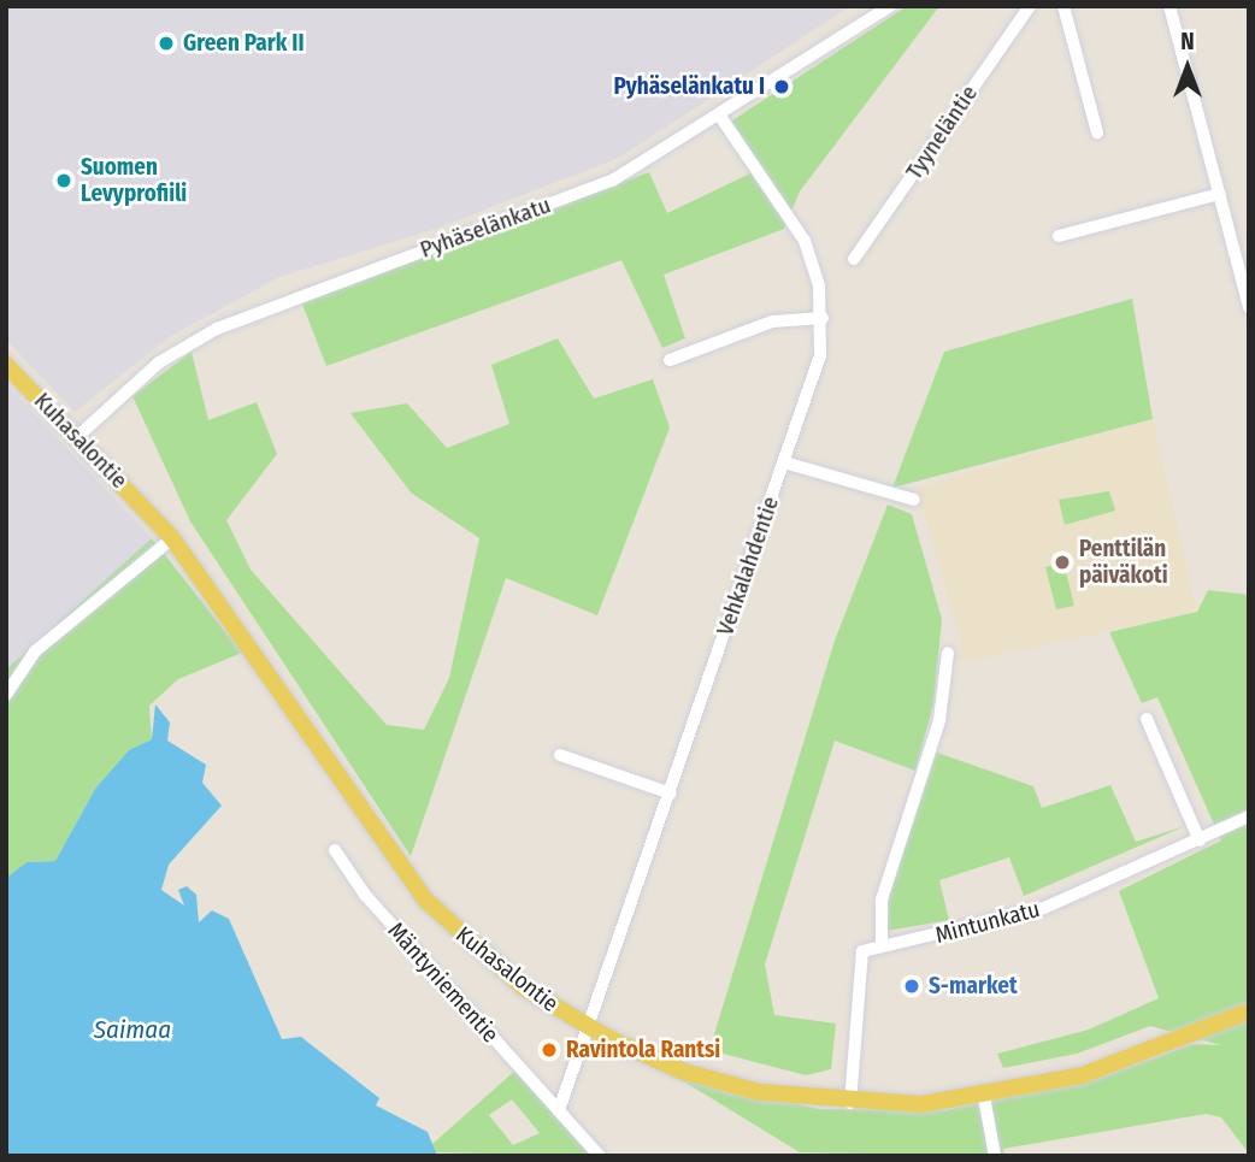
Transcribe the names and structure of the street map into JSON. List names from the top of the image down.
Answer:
{
  "streets": {
    "main road": ["Kuhasalontie"],
    "street": [
      "Tyyneläntie",
      "Pyhäselänkatu",
      "Vehkalahdentie",
      "Mintunkatu",
      "Mäntyniementie"
    ]
  },
  "crossings": [
    ["Pyhäselänkatu", "Kuhasalontie"],
    ["Pyhäselänkatu", "Vehkalahdentie"],
    ["Kuhasalontie", "Vehkalahdentie"],
    ["Vehkalahdentie", "Mäntyniementie"]
  ],
  "water": ["Saimaa"],
  "places": [
    "Green Park II",
    "Pyhäselänkatu I",
    "Suomen Levyprofiili",
    "Penttilän päiväkoti",
    "S-market",
    "Ravintola Rantsi"
  ],
  "north": "top"
}
